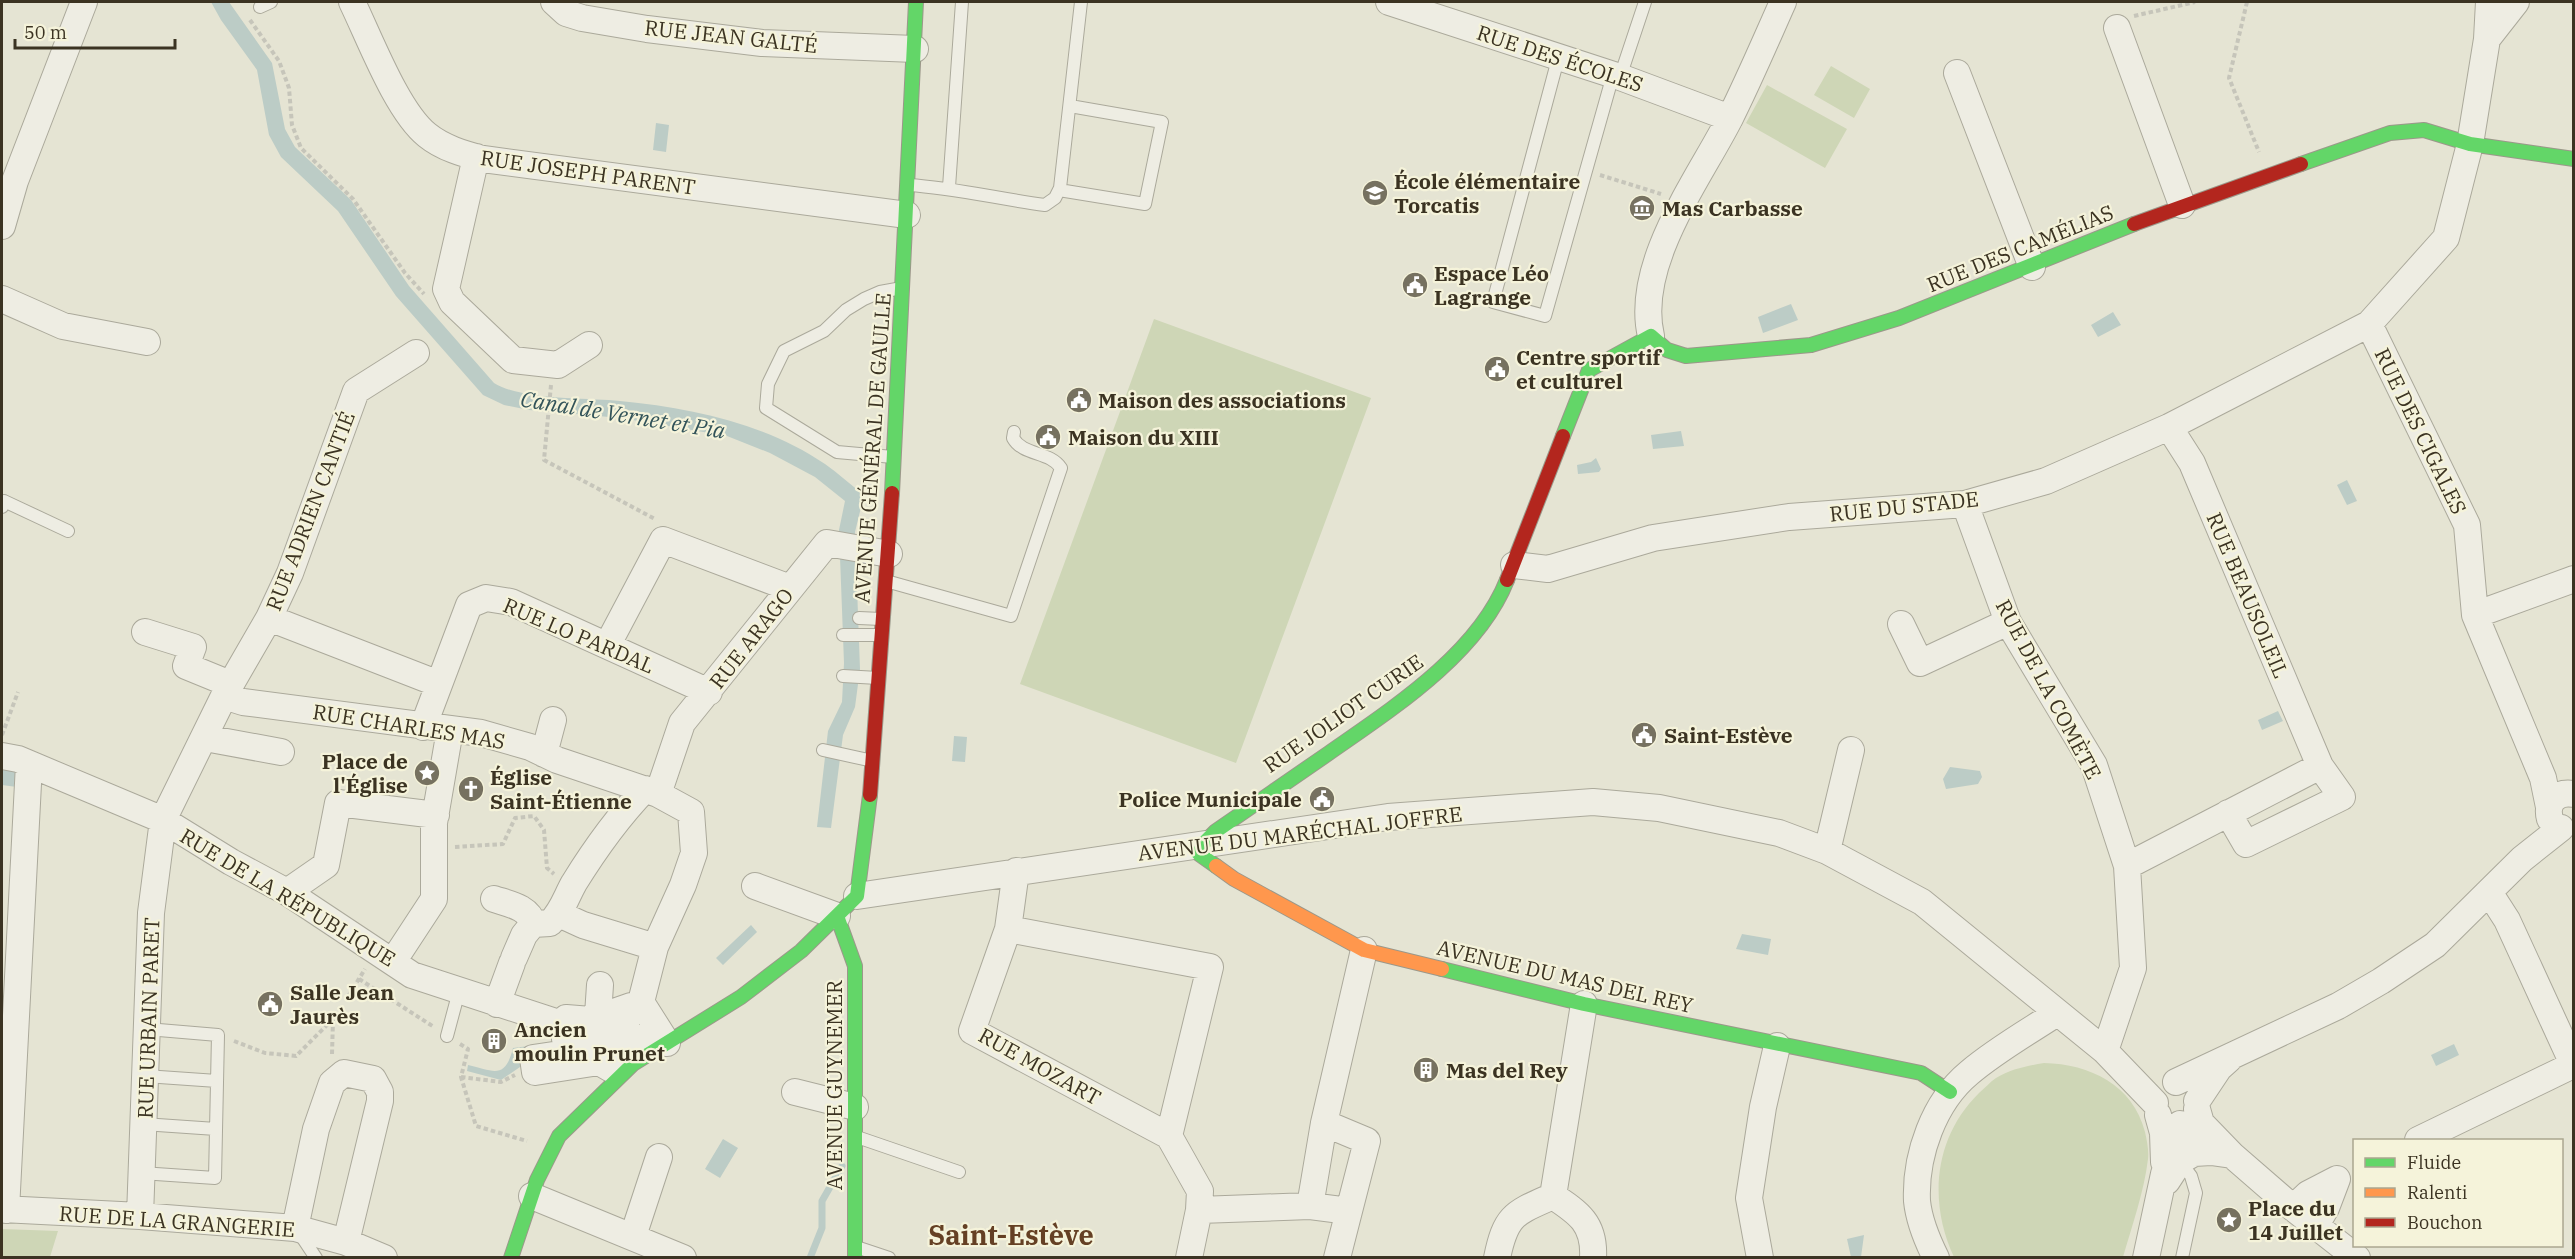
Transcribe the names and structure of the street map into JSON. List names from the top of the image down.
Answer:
{
  "streets": {
    "street": [
      "RUE JEAN GALTÉ",
      "RUE DES ÉCOLES",
      "RUE JOSEPH PARENT",
      "RUE DES CAMÉLIAS",
      "RUE DES CIGALES",
      "AVENUE GÉNÉRAL DE GAULLE",
      "RUE DU STADE",
      "RUE ADRIEN CANTIÉ",
      "RUE BEAUSOLEIL",
      "RUE LO PARDAL",
      "RUE ARAGO",
      "RUE DE LA COMÈTE",
      "RUE JOLIOT CURIE",
      "RUE CHARLES MAS",
      "AVENUE DU MARÉCHAL JOFFRE",
      "RUE DE LA RÉPUBLIQUE",
      "AVENUE DU MAS DEL REY",
      "RUE URBAIN PARET",
      "RUE MOZART",
      "AVENUE GUYNEMER",
      "RUE DE LA GRANGERIE"
    ]
  },
  "crossings": [
    ["RUE JEAN GALTÉ", "AVENUE GÉNÉRAL DE GAULLE"],
    ["RUE JOSEPH PARENT", "AVENUE GÉNÉRAL DE GAULLE"],
    ["RUE DES CAMÉLIAS", "RUE JOLIOT CURIE"],
    ["RUE DES CIGALES", "RUE DU STADE"],
    ["AVENUE GÉNÉRAL DE GAULLE", "RUE ARAGO"],
    ["AVENUE GÉNÉRAL DE GAULLE", "AVENUE DU MARÉCHAL JOFFRE"],
    ["RUE DU STADE", "RUE BEAUSOLEIL"],
    ["RUE DU STADE", "RUE DE LA COMÈTE"],
    ["RUE DU STADE", "RUE JOLIOT CURIE"],
    ["RUE ADRIEN CANTIÉ", "RUE CHARLES MAS"],
    ["RUE ADRIEN CANTIÉ", "RUE DE LA RÉPUBLIQUE"],
    ["RUE ADRIEN CANTIÉ", "RUE URBAIN PARET"],
    ["RUE LO PARDAL", "RUE ARAGO"],
    ["RUE LO PARDAL", "RUE CHARLES MAS"],
    ["RUE ARAGO", "RUE CHARLES MAS"],
    ["RUE DE LA COMÈTE", "AVENUE DU MARÉCHAL JOFFRE"],
    ["RUE JOLIOT CURIE", "AVENUE DU MARÉCHAL JOFFRE"],
    ["RUE JOLIOT CURIE", "AVENUE DU MAS DEL REY"],
    ["AVENUE DU MARÉCHAL JOFFRE", "AVENUE DU MAS DEL REY"],
    ["RUE DE LA RÉPUBLIQUE", "RUE URBAIN PARET"],
    ["RUE URBAIN PARET", "RUE DE LA GRANGERIE"]
  ],
  "districts": ["Saint-Estève"],
  "water": ["Canal de Vernet et Pia"],
  "places": {
    "school or university": ["École élémentaire Torcatis"],
    "museum": ["Mas Carbasse"],
    "public building": [
      "Espace Léo Lagrange",
      "Centre sportif et culturel",
      "Maison des associations",
      "Maison du XIII",
      "Saint-Estève",
      "Police Municipale",
      "Salle Jean Jaurès"
    ],
    "place": ["Place de l'Église", "Place du 14 Juillet"],
    "church": ["Église Saint-Étienne"],
    "building": ["Ancien moulin Prunet", "Mas del Rey"]
  },
  "legend": ["Fluide", "Ralenti", "Bouchon"],
  "scale_bar": "50 m"
}
